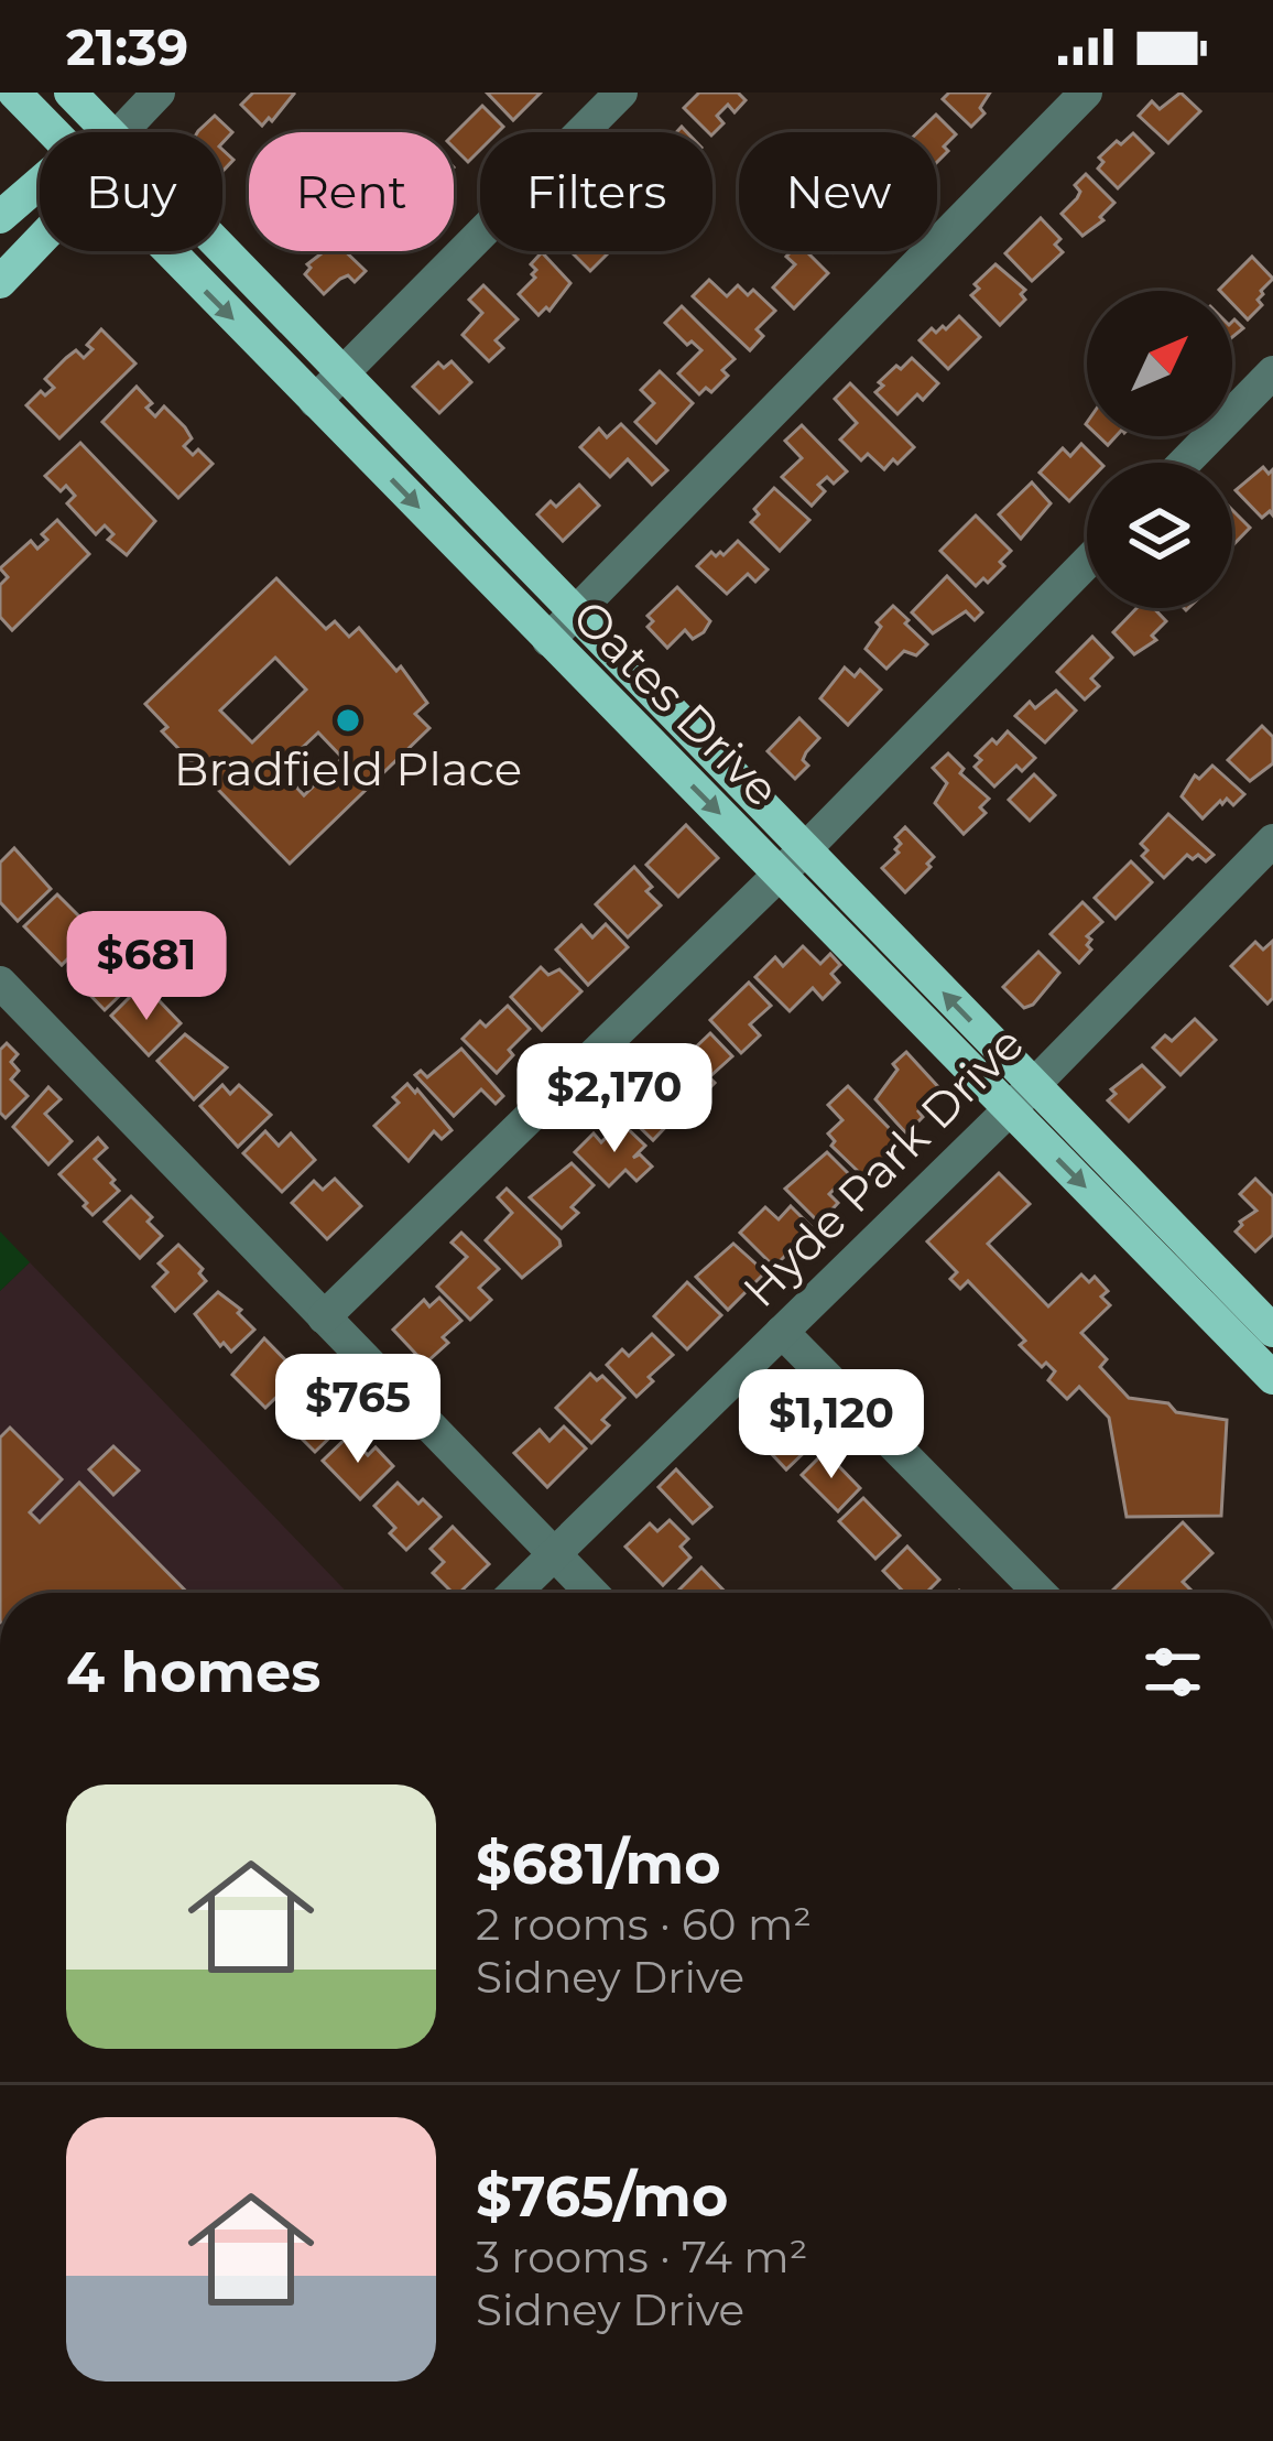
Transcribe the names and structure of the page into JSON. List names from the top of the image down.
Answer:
{
  "streets": {
    "main road": ["Oates Drive"],
    "street": ["Hyde Park Drive"]
  },
  "crossings": [
    ["Oates Drive", "Hyde Park Drive"]
  ],
  "places": ["Bradfield Place"],
  "north": "top right",
  "page": {
    "status": "21:39",
    "chip": [
      "Buy",
      "Rent",
      "Filters",
      "New"
    ],
    "price": [
      "$681",
      "$2,170",
      "$765",
      "$1,120"
    ],
    "heading": "4 homes",
    "list": [
      {
        "name": "$681/mo",
        "note": "2 rooms · 60 m² · Sidney Drive"
      },
      {
        "name": "$765/mo",
        "note": "3 rooms · 74 m² · Sidney Drive"
      }
    ]
  }
}
